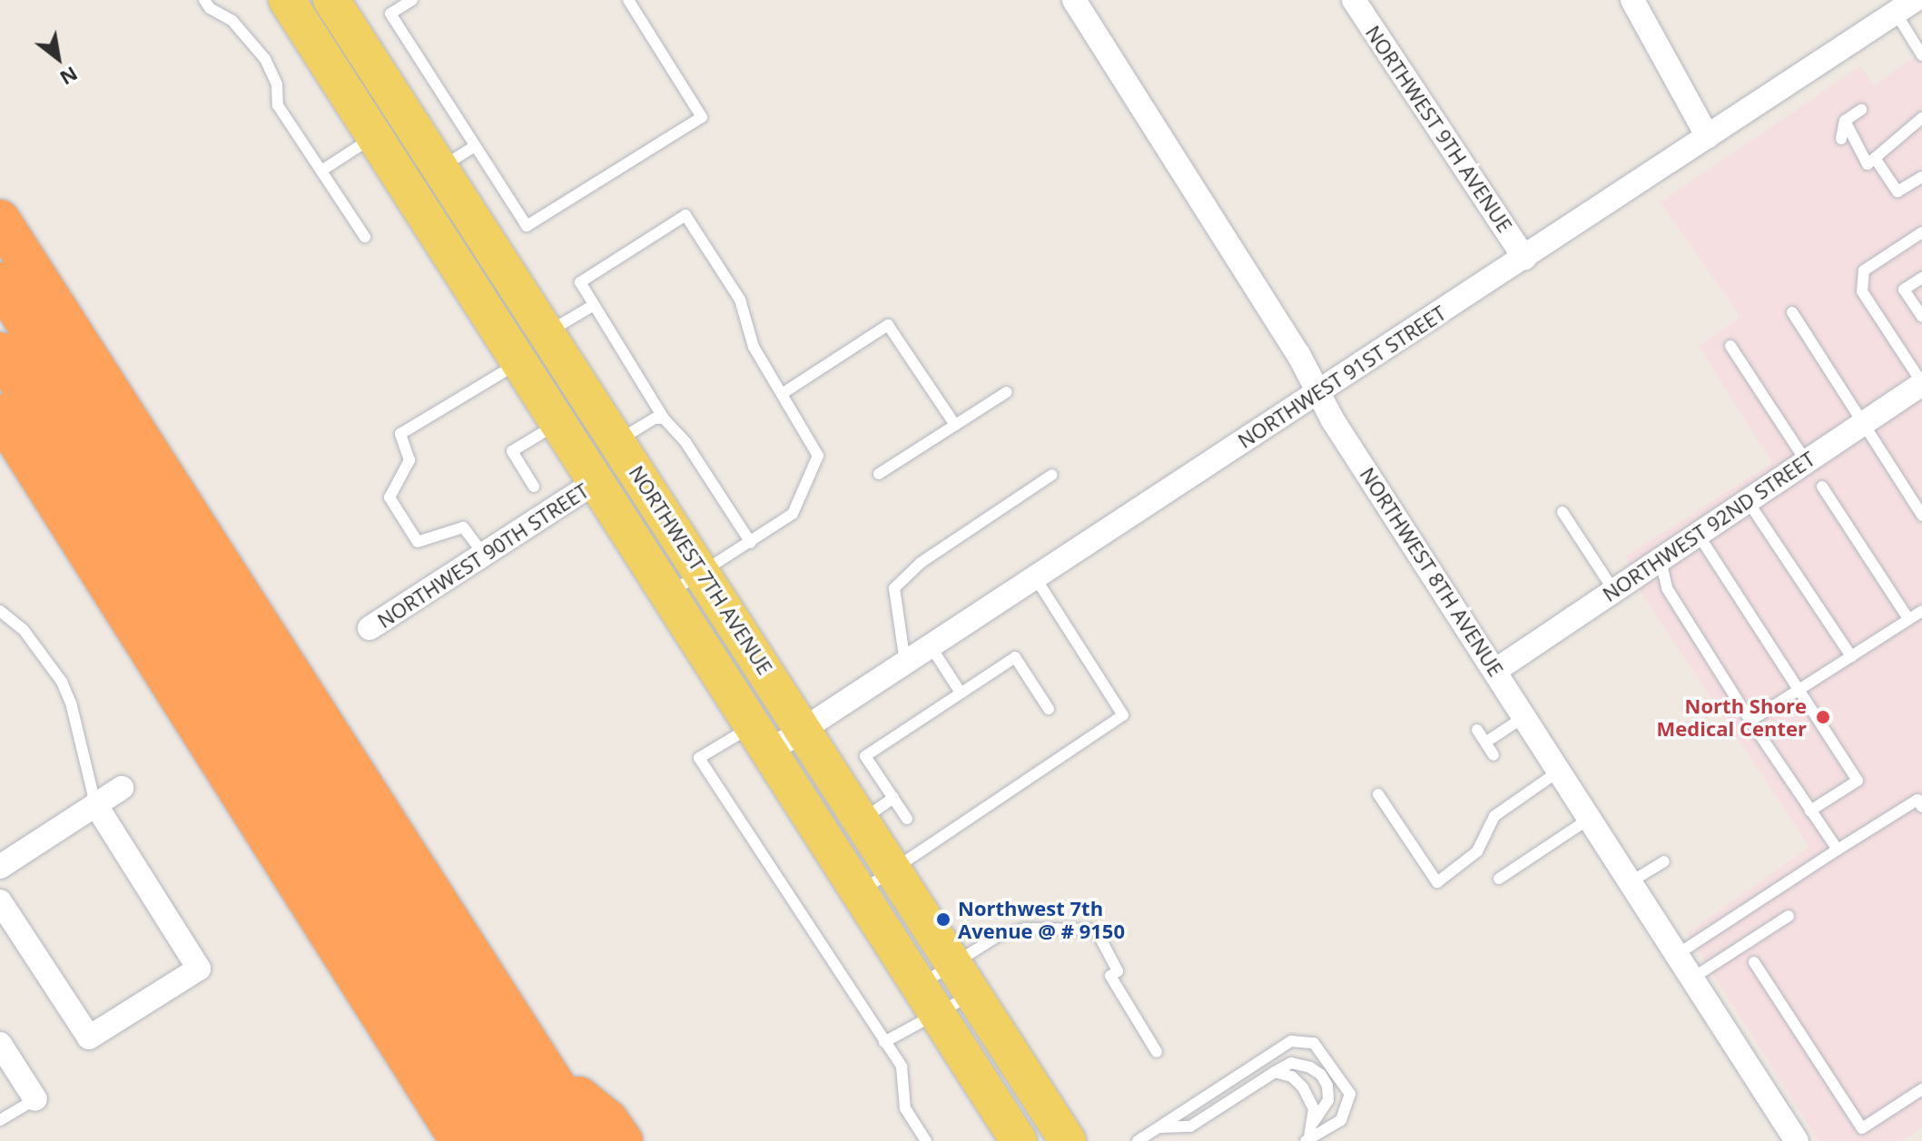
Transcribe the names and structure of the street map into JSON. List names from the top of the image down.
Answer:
{
  "streets": {
    "main road": ["NORTHWEST 7TH AVENUE"],
    "street": [
      "NORTHWEST 9TH AVENUE",
      "NORTHWEST 91ST STREET",
      "NORTHWEST 92ND STREET",
      "NORTHWEST 90TH STREET",
      "NORTHWEST 8TH AVENUE"
    ]
  },
  "crossings": [
    ["NORTHWEST 9TH AVENUE", "NORTHWEST 91ST STREET"],
    ["NORTHWEST 91ST STREET", "NORTHWEST 7TH AVENUE"],
    ["NORTHWEST 91ST STREET", "NORTHWEST 8TH AVENUE"],
    ["NORTHWEST 92ND STREET", "NORTHWEST 8TH AVENUE"],
    ["NORTHWEST 90TH STREET", "NORTHWEST 7TH AVENUE"]
  ],
  "places": ["North Shore Medical Center", "Northwest 7th Avenue @ # 9150"],
  "north": "bottom right"
}
